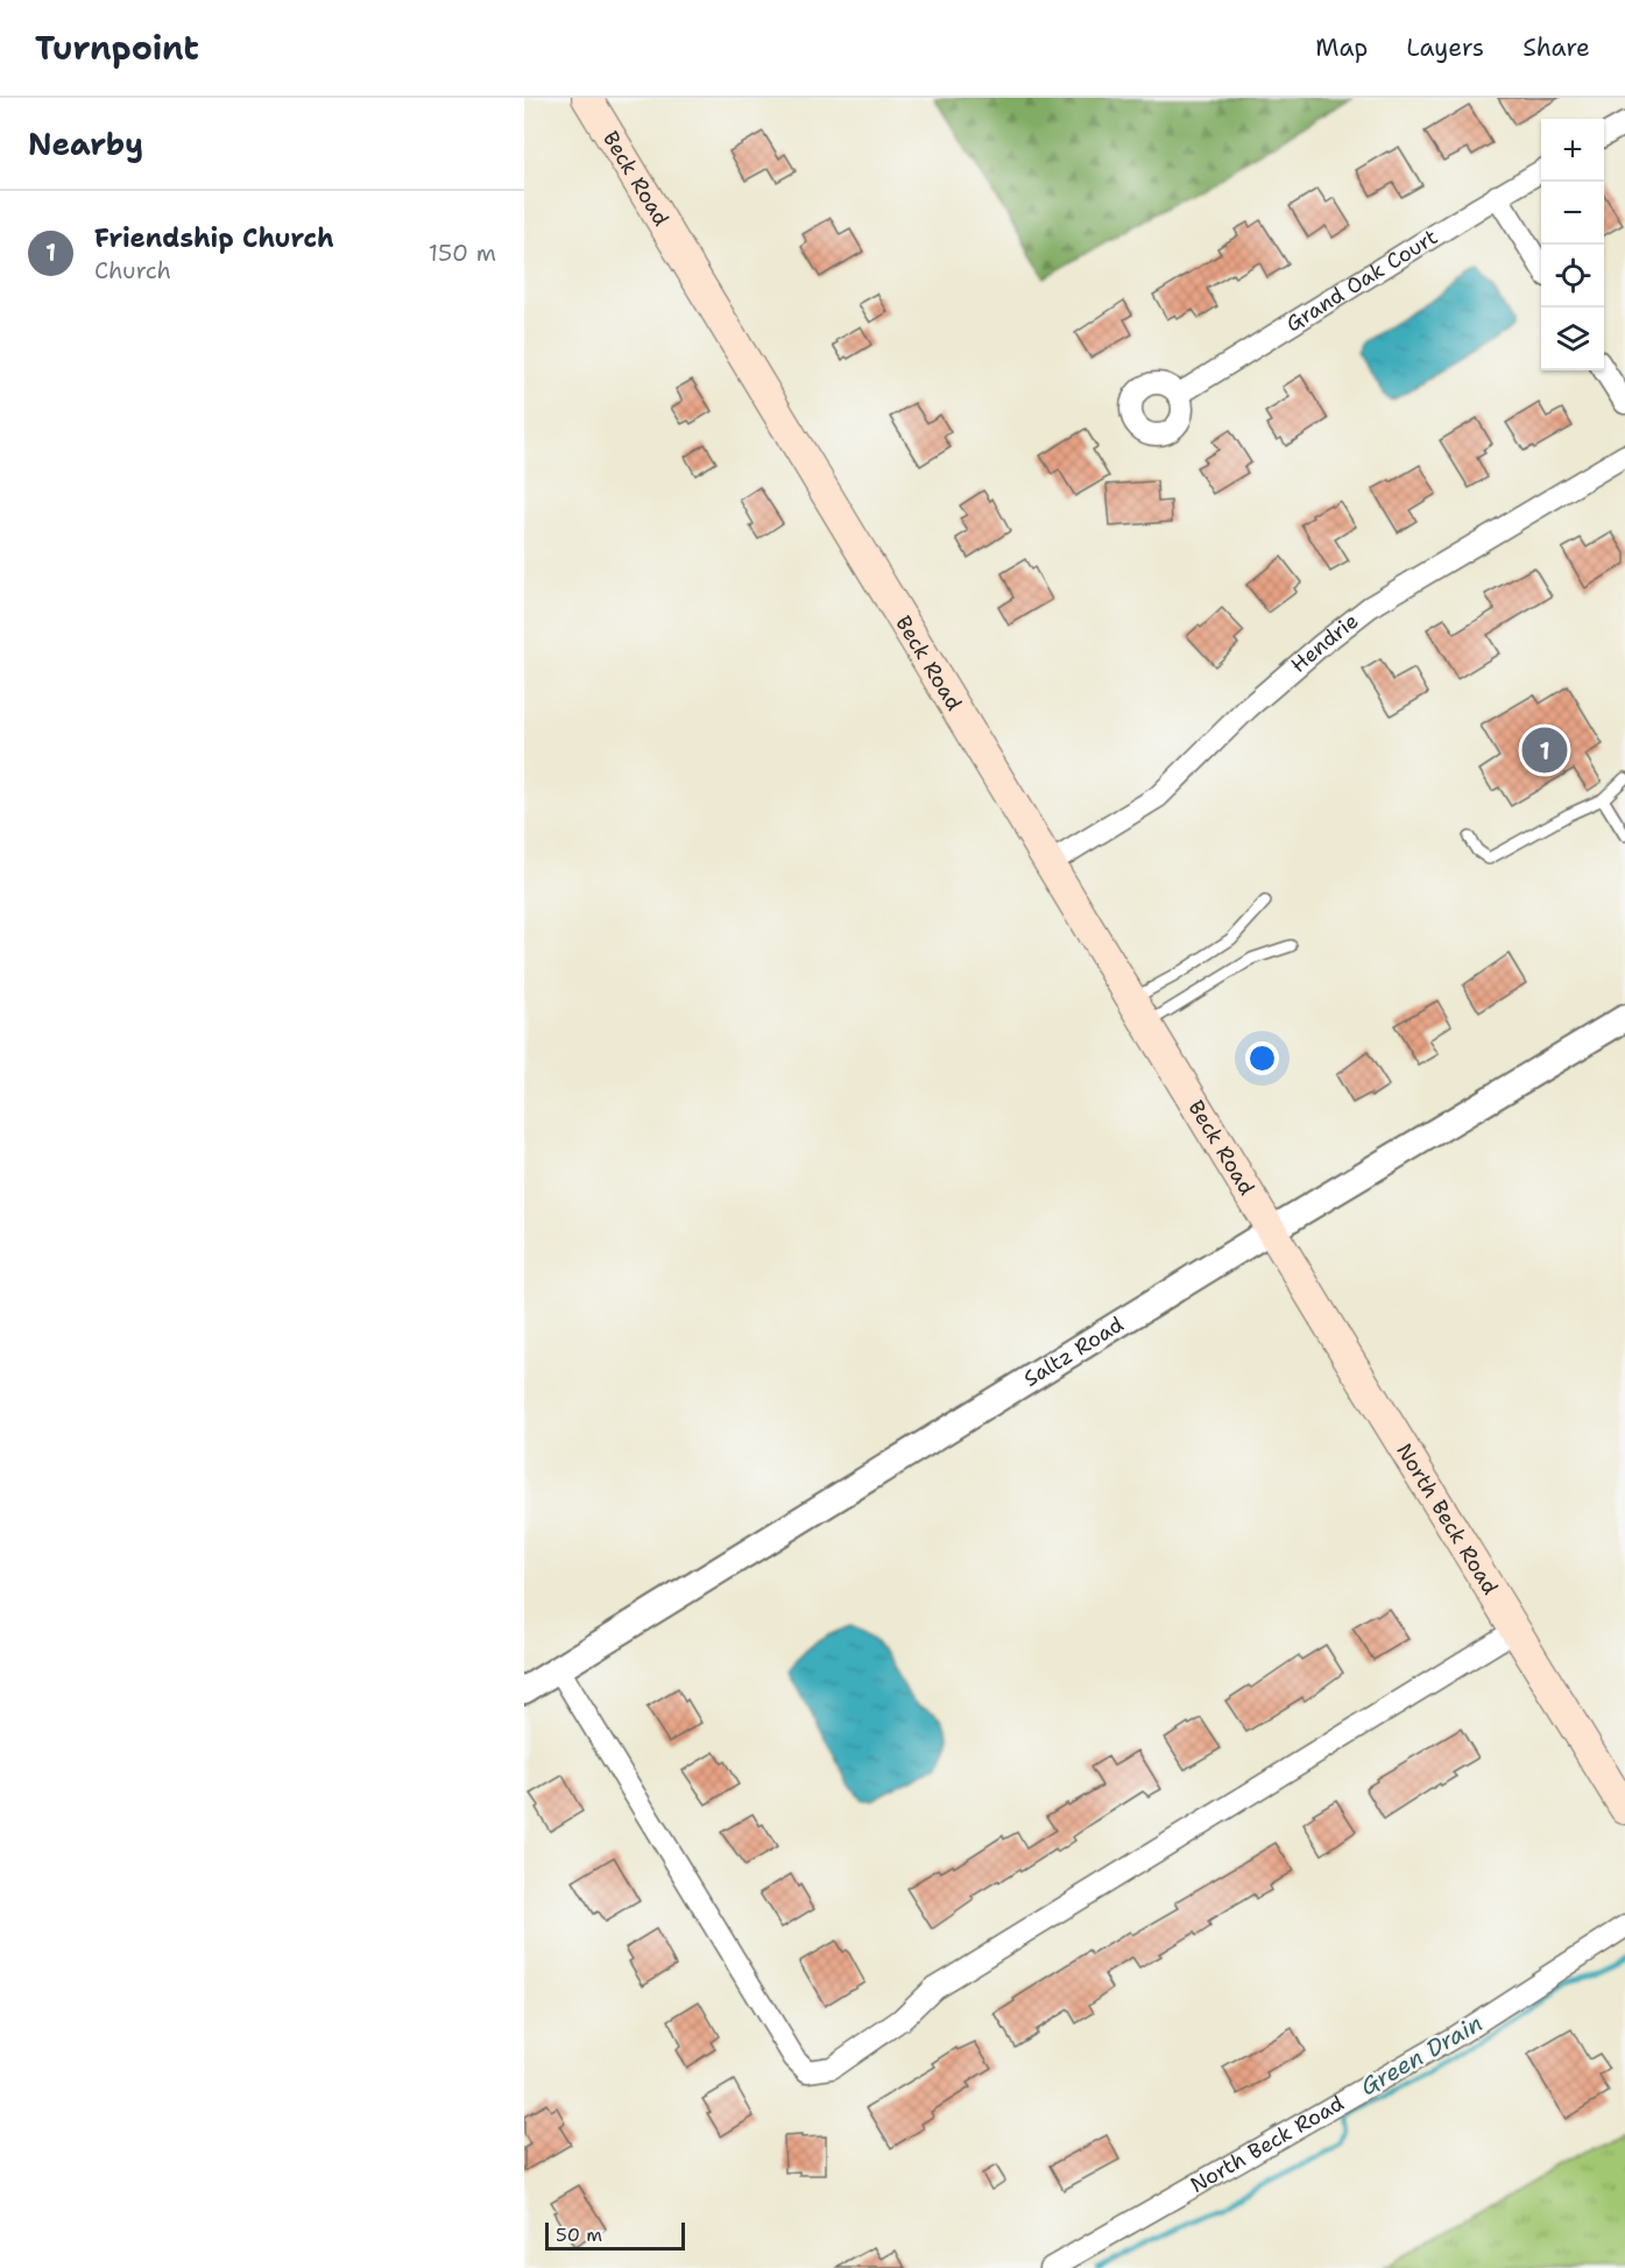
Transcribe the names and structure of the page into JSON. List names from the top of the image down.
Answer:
{
  "streets": {
    "main road": ["Beck Road", "North Beck Road"],
    "street": ["Grand Oak Court", "Hendrie", "Saltz Road"]
  },
  "crossings": [
    ["Beck Road", "Hendrie"],
    ["Beck Road", "Saltz Road"],
    ["Beck Road", "North Beck Road"],
    ["Saltz Road", "North Beck Road"]
  ],
  "water": ["Green Drain"],
  "scale_bar": "50 m",
  "page": {
    "header": "Turnpoint",
    "nav": ["Map", "Layers", "Share"],
    "heading": "Nearby",
    "map_buttons": ["+", "−"],
    "list": [
      {
        "mark": "1",
        "name": "Friendship Church",
        "note": "Church",
        "value": "150 m"
      }
    ],
    "pins": "1",
    "scale": "50 m"
  }
}
